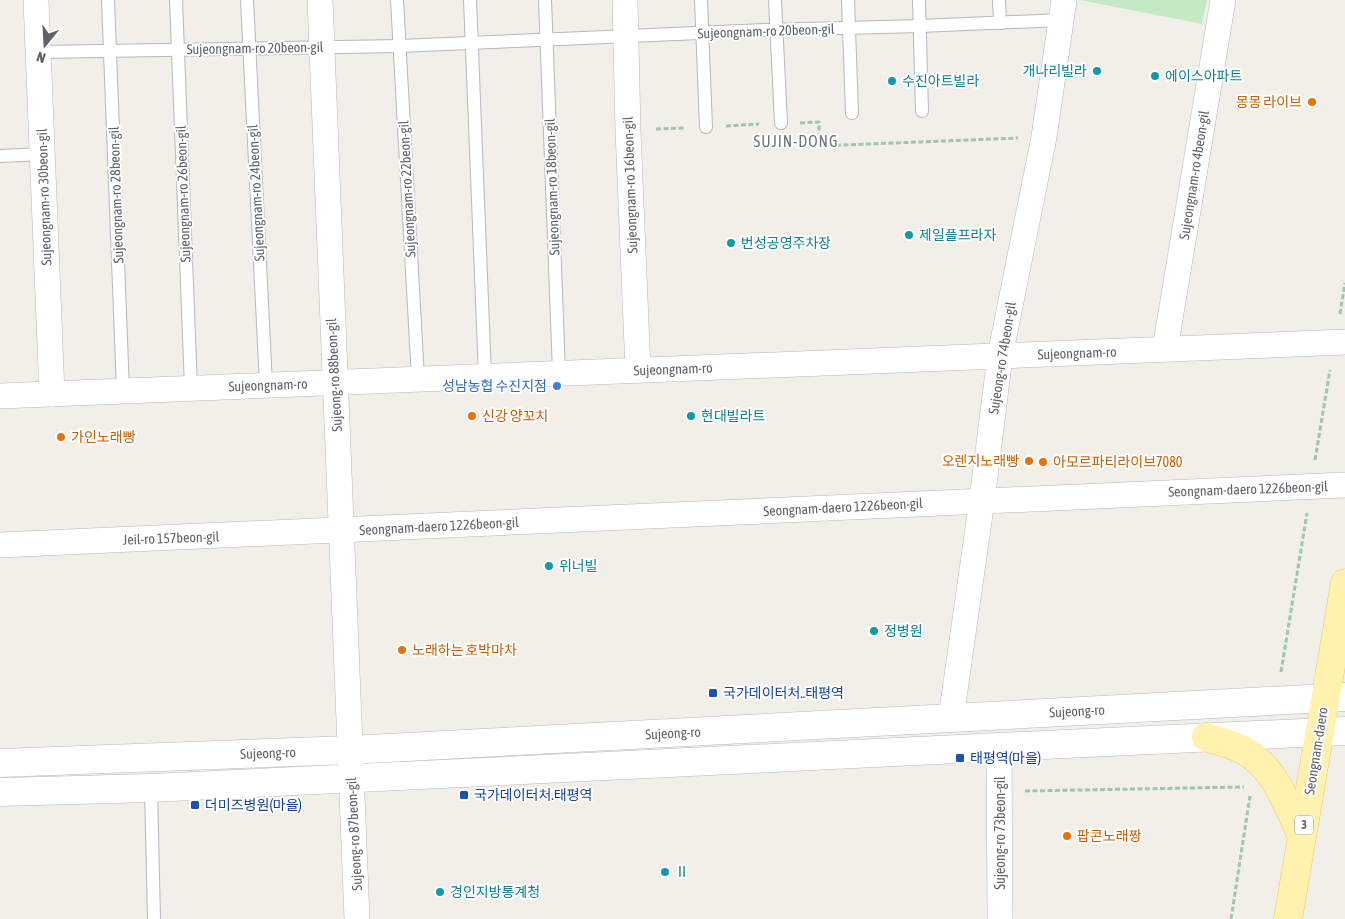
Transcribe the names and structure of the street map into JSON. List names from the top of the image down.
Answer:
{
  "streets": {
    "main road": ["Sujeong-ro", "Seongnam-daero", "3"],
    "street": [
      "Sujeongnam-ro 4beon-gil",
      "Sujeongnam-ro 16beon-gil",
      "Sujeongnam-ro 30beon-gil",
      "Sujeongnam-ro",
      "Sujeong-ro 74beon-gil",
      "Sujeong-ro 88beon-gil",
      "Seongnam-daero 1226beon-gil",
      "Jeil-ro 157beon-gil",
      "Sujeong-ro 73beon-gil",
      "Sujeong-ro 87beon-gil"
    ],
    "lane": [
      "Sujeongnam-ro 20beon-gil",
      "Sujeongnam-ro 18beon-gil",
      "Sujeongnam-ro 22beon-gil",
      "Sujeongnam-ro 24beon-gil",
      "Sujeongnam-ro 26beon-gil",
      "Sujeongnam-ro 28beon-gil"
    ]
  },
  "crossings": [
    ["Sujeongnam-ro 20beon-gil", "Sujeongnam-ro 16beon-gil"],
    ["Sujeongnam-ro 20beon-gil", "Sujeongnam-ro 18beon-gil"],
    ["Sujeongnam-ro 20beon-gil", "Sujeongnam-ro 22beon-gil"],
    ["Sujeongnam-ro 20beon-gil", "Sujeongnam-ro 24beon-gil"],
    ["Sujeongnam-ro 20beon-gil", "Sujeongnam-ro 26beon-gil"],
    ["Sujeongnam-ro 20beon-gil", "Sujeongnam-ro 28beon-gil"],
    ["Sujeongnam-ro 20beon-gil", "Sujeongnam-ro 30beon-gil"],
    ["Sujeongnam-ro 20beon-gil", "Sujeong-ro 74beon-gil"],
    ["Sujeongnam-ro 20beon-gil", "Sujeong-ro 88beon-gil"],
    ["Sujeongnam-ro 4beon-gil", "Sujeongnam-ro"],
    ["Sujeongnam-ro 16beon-gil", "Sujeongnam-ro"],
    ["Sujeongnam-ro 18beon-gil", "Sujeongnam-ro"],
    ["Sujeongnam-ro 22beon-gil", "Sujeongnam-ro"],
    ["Sujeongnam-ro 24beon-gil", "Sujeongnam-ro"],
    ["Sujeongnam-ro 26beon-gil", "Sujeongnam-ro"],
    ["Sujeongnam-ro 28beon-gil", "Sujeongnam-ro"],
    ["Sujeongnam-ro 30beon-gil", "Sujeongnam-ro"],
    ["Sujeongnam-ro", "Sujeong-ro 74beon-gil"],
    ["Sujeongnam-ro", "Sujeong-ro 88beon-gil"],
    ["Sujeong-ro 74beon-gil", "Seongnam-daero 1226beon-gil"],
    ["Sujeong-ro 74beon-gil", "Sujeong-ro"],
    ["Sujeong-ro 88beon-gil", "Seongnam-daero 1226beon-gil"],
    ["Sujeong-ro 88beon-gil", "Jeil-ro 157beon-gil"],
    ["Sujeong-ro 88beon-gil", "Sujeong-ro"],
    ["Sujeong-ro 88beon-gil", "Sujeong-ro 87beon-gil"],
    ["Seongnam-daero 1226beon-gil", "Jeil-ro 157beon-gil"],
    ["Sujeong-ro", "Seongnam-daero"],
    ["Sujeong-ro", "Sujeong-ro 87beon-gil"]
  ],
  "districts": ["SUJIN-DONG"],
  "places": {
    "other": [
      "개나리빌라",
      "에이스아파트",
      "수진아트빌라",
      "몽몽 라이브",
      "제일플프라자",
      "번성공영주차장",
      "성남농협 수진지점",
      "신강 양꼬치",
      "현대빌라트",
      "가인노래빵",
      "오렌지노래빵",
      "아모르파티라이브7080",
      "위너빌",
      "정병원",
      "노래하는 호박마차",
      "팝콘노래짱",
      "Ⅱ",
      "경인지방통계청"
    ],
    "transit": [
      "국가데이터처..태평역",
      "태평역(마을)",
      "국가데이터처.태평역",
      "더미즈병원(마을)"
    ]
  },
  "north": "bottom"
}
